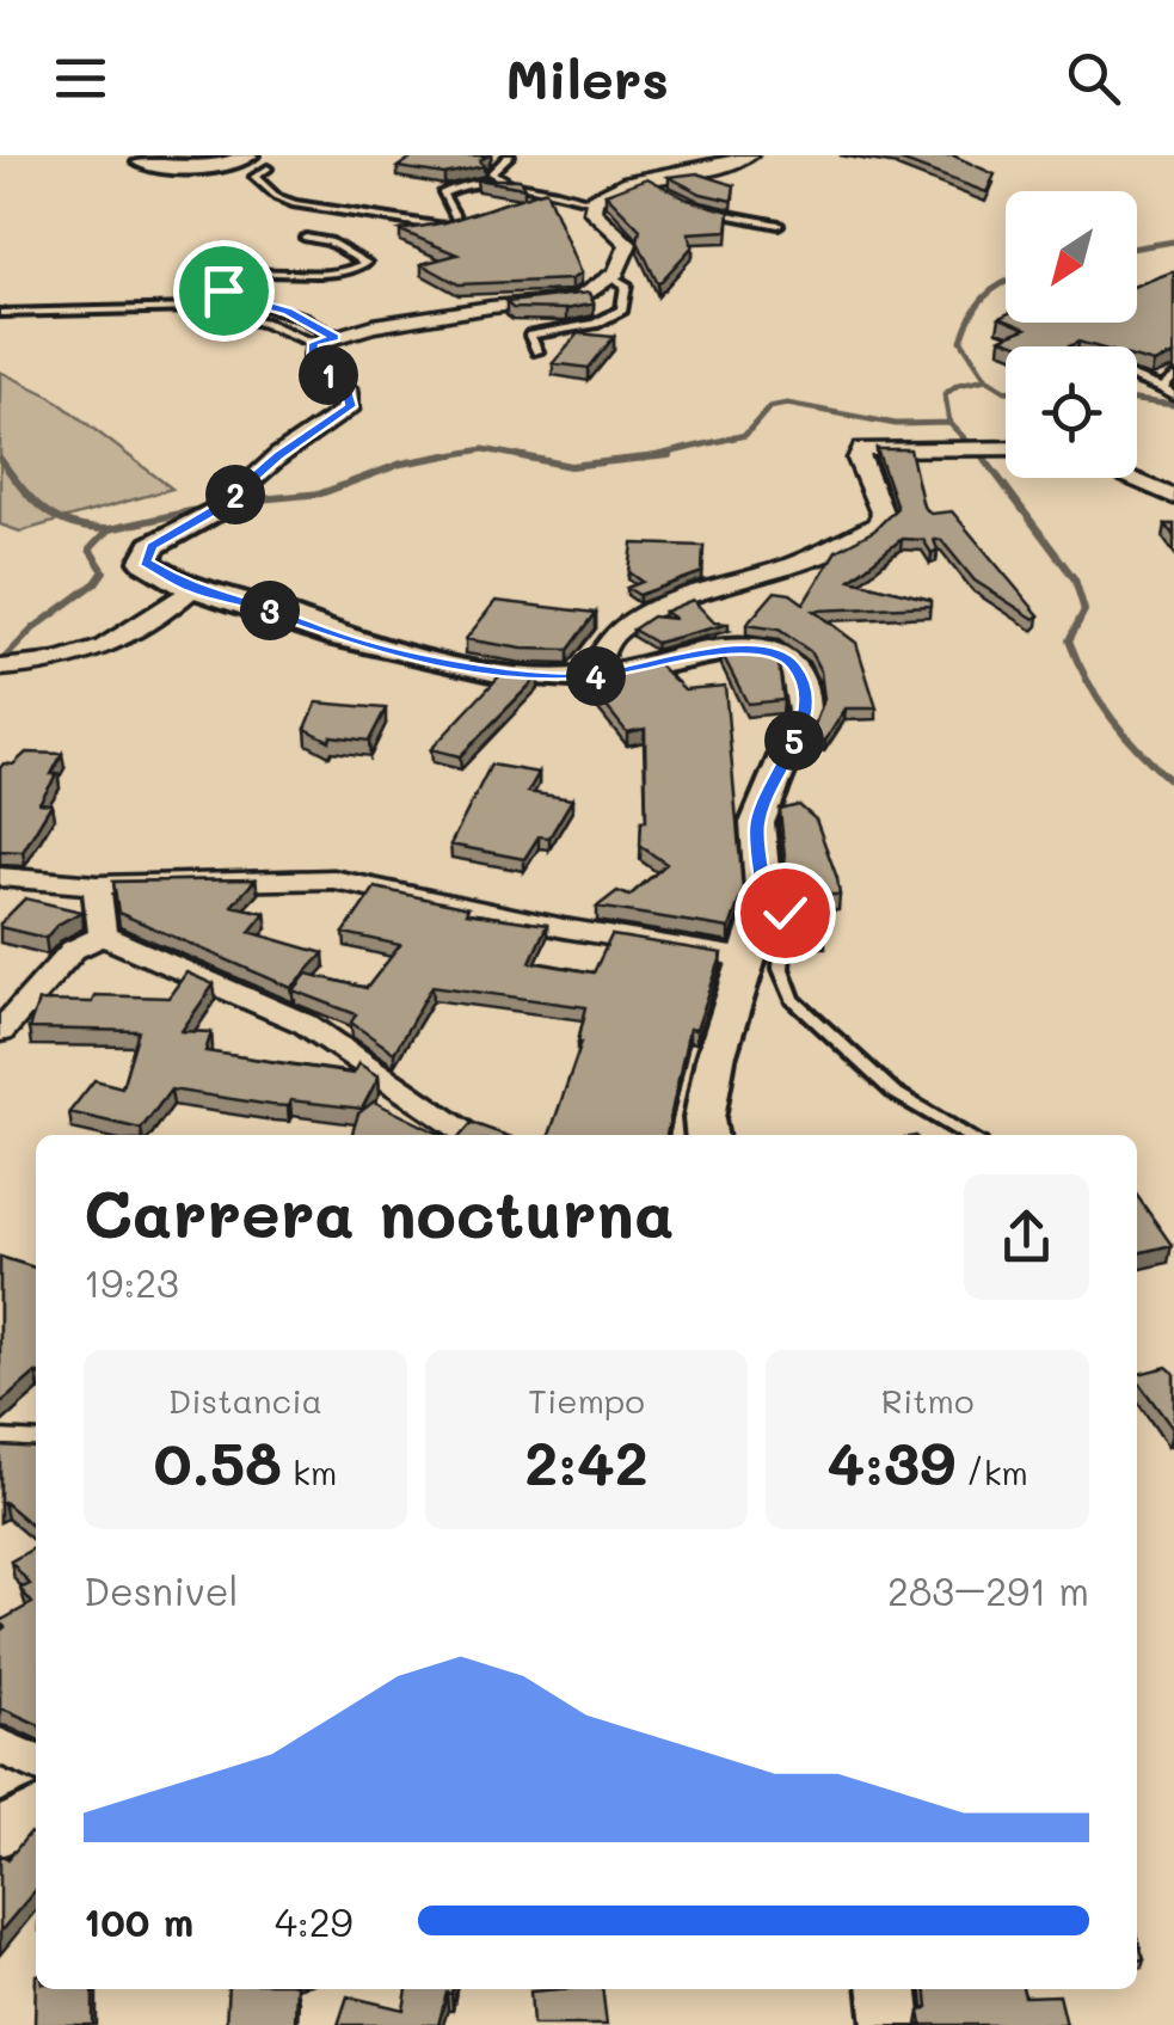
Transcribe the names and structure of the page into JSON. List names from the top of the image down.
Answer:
{
  "north": "bottom left",
  "page": {
    "header": "Milers",
    "pins": [
      "1",
      "2",
      "3",
      "4",
      "5"
    ],
    "heading": ["Carrera nocturna", "19:23"],
    "stats": [
      ["Distancia", "0.58 km"],
      ["Tiempo", "2:42"],
      ["Ritmo", "4:39 /km"]
    ],
    "chart": ["Desnivel", "283–291 m"],
    "list": [
      {
        "name": "100 m",
        "note": "4:29"
      }
    ]
  }
}
